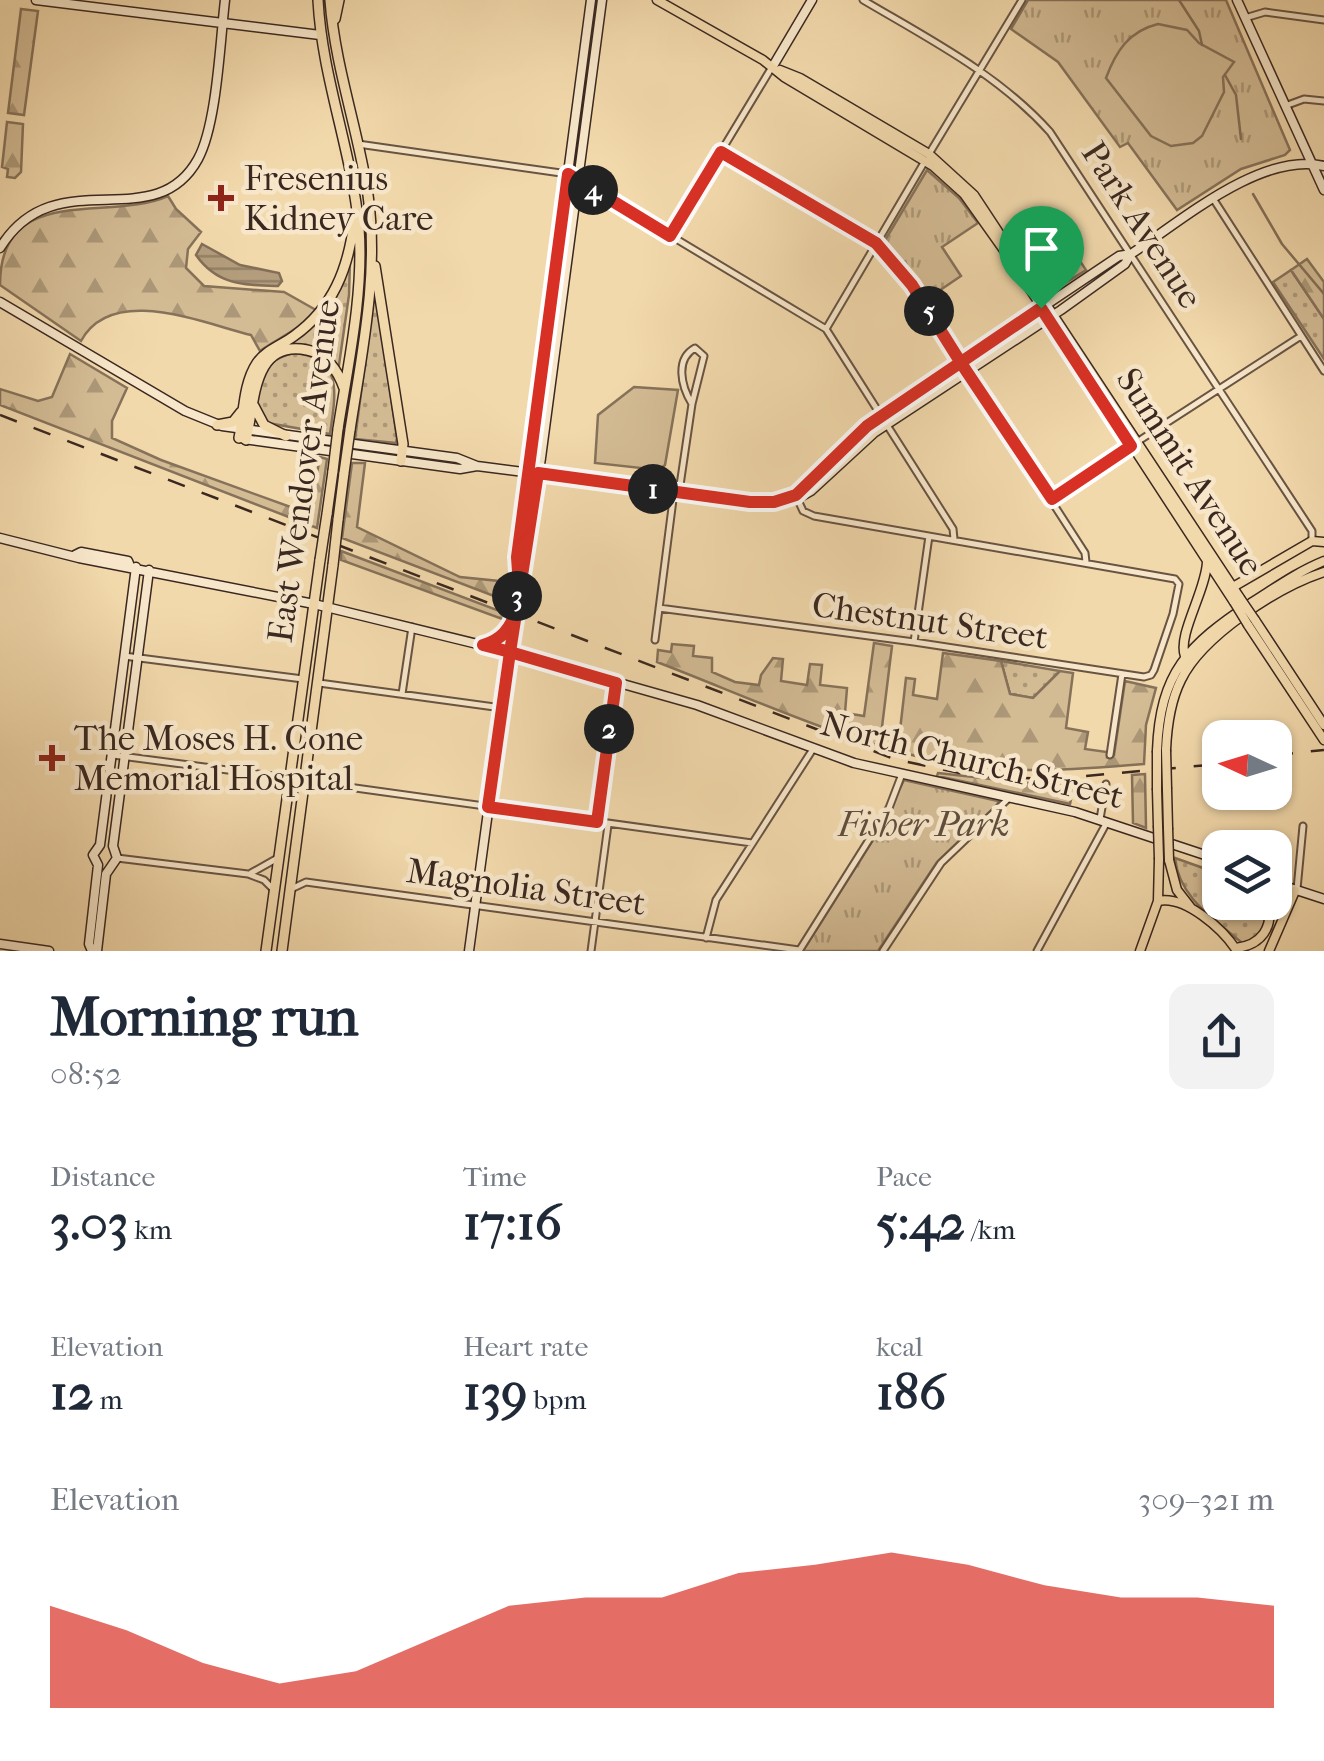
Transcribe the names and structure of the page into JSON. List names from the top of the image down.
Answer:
{
  "streets": {
    "highway": ["East Wendover Avenue"],
    "main road": ["Summit Avenue", "North Church Street"],
    "street": ["Park Avenue", "Chestnut Street", "Magnolia Street"]
  },
  "crossings": [
    ["East Wendover Avenue", "North Church Street"]
  ],
  "parks": ["Fisher Park"],
  "places": {
    "health": ["Fresenius Kidney Care", "The Moses H. Cone Memorial Hospital"]
  },
  "north": "left",
  "page": {
    "pins": [
      "4",
      "5",
      "1",
      "3",
      "2"
    ],
    "heading": ["Morning run", "08:52"],
    "stats": [
      ["Distance", "3.03 km"],
      ["Time", "17:16"],
      ["Pace", "5:42 /km"],
      ["Elevation", "12 m"],
      ["Heart rate", "139 bpm"],
      ["kcal", "186"]
    ],
    "chart": ["Elevation", "309–321 m"]
  }
}
